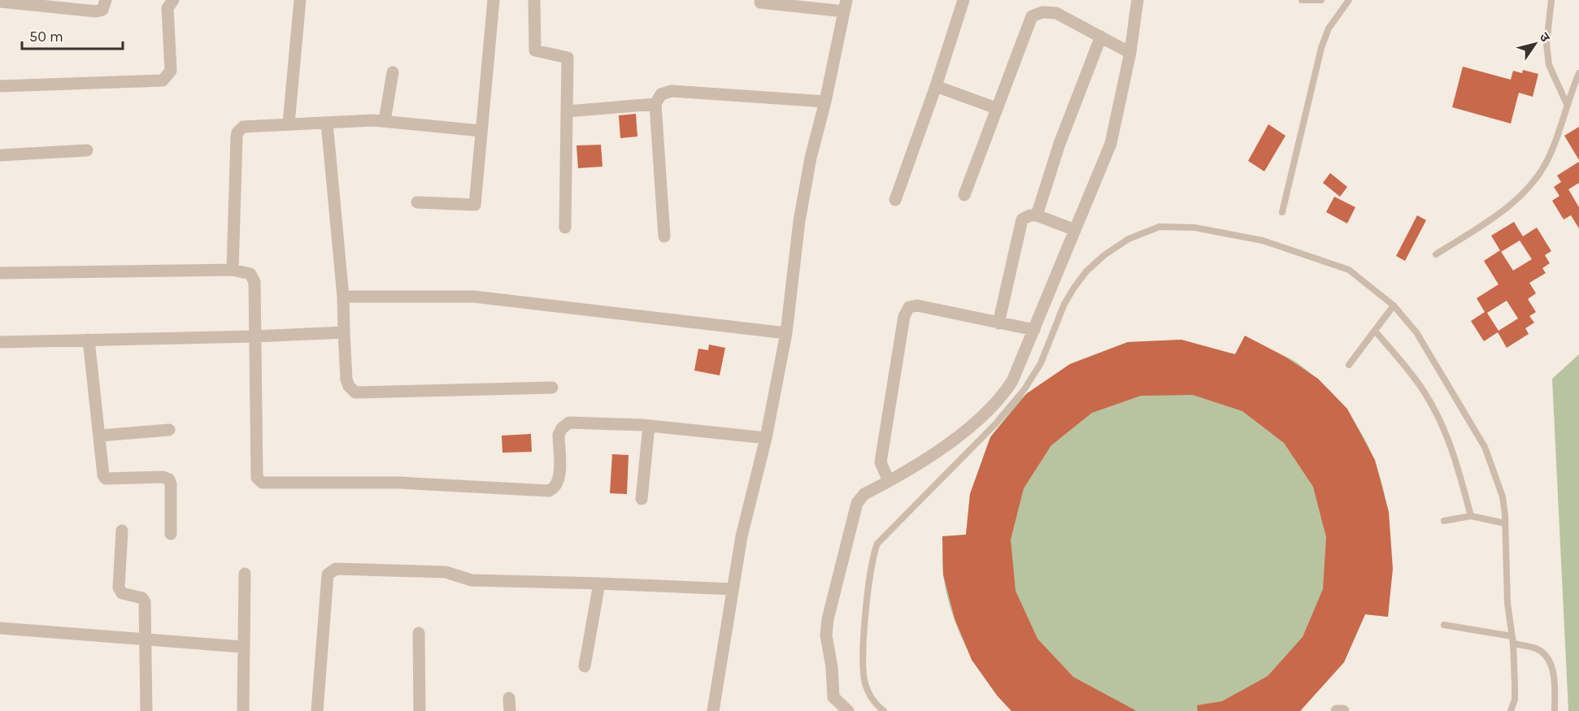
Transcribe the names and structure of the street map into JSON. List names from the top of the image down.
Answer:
{
  "scale_bar": "50 m",
  "north": "top right"
}
